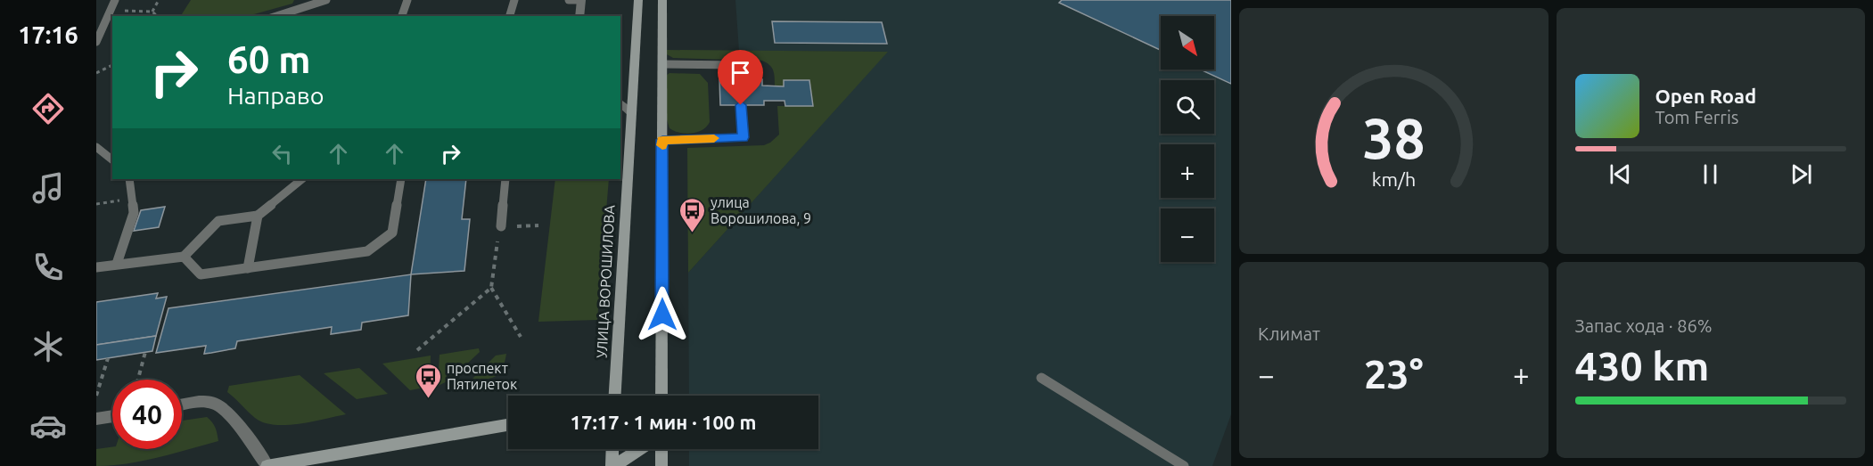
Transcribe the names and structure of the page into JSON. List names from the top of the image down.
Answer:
{
  "streets": {
    "street": ["УЛИЦА ВОРОШИЛОВА"]
  },
  "places": {
    "bus stop": ["улица Ворошилова, 9", "проспект Пятилеток"]
  },
  "north": "bottom right",
  "page": {
    "tabs": "17:16",
    "map_buttons": ["+", "−"],
    "turn": ["60 m", "Направо"],
    "song": ["Open Road", "Tom Ferris"],
    "tile": [
      "Климат",
      ["Запас хода · 86%", "430 km"]
    ],
    "heat": ["−", "23°", "+"],
    "limit": "40",
    "trip": "17:17 · 1 мин · 100 m",
    "gauge": ["38", "km/h"]
  }
}
